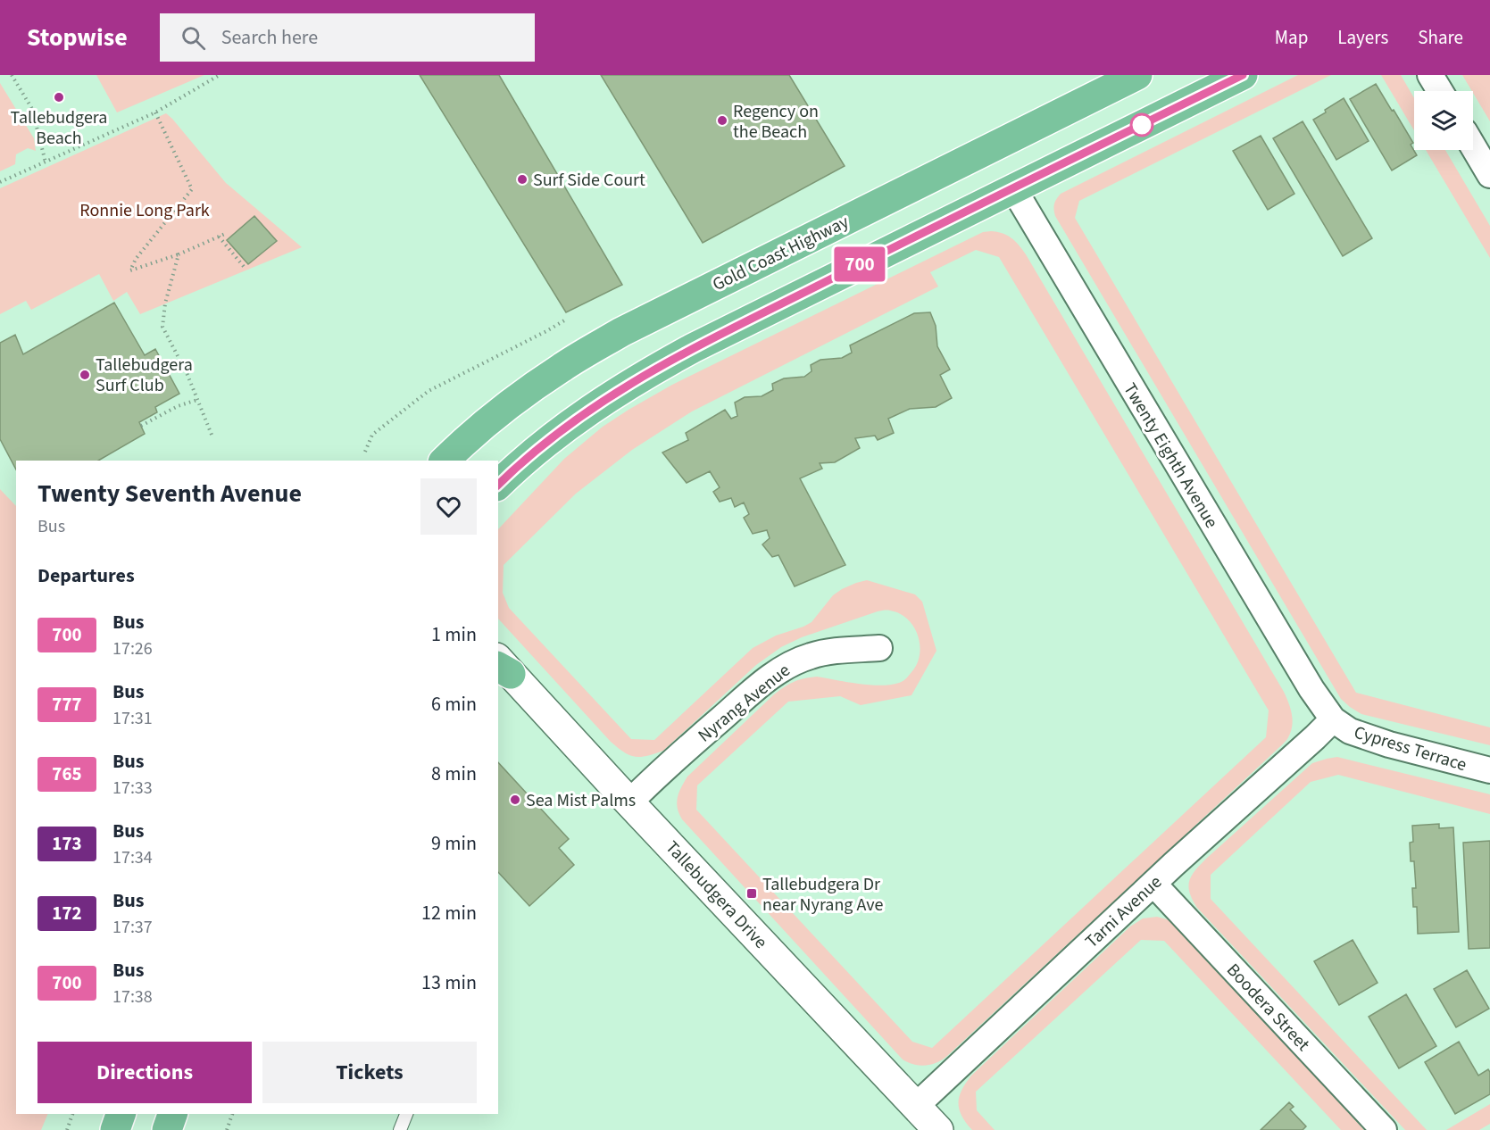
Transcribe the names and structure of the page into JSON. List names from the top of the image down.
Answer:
{
  "streets": {
    "highway": ["Gold Coast Highway"],
    "street": [
      "Twenty Eighth Avenue",
      "Nyrang Avenue",
      "Cypress Terrace",
      "Tallebudgera Drive",
      "Tarni Avenue",
      "Boodera Street"
    ]
  },
  "crossings": [
    ["Twenty Eighth Avenue", "Cypress Terrace"],
    ["Twenty Eighth Avenue", "Tarni Avenue"],
    ["Nyrang Avenue", "Tallebudgera Drive"],
    ["Cypress Terrace", "Tarni Avenue"],
    ["Tallebudgera Drive", "Tarni Avenue"],
    ["Tarni Avenue", "Boodera Street"]
  ],
  "parks": ["Ronnie Long Park"],
  "places": {
    "other": [
      "Tallebudgera Beach",
      "Regency on the Beach",
      "Surf Side Court",
      "Tallebudgera Surf Club",
      "Sea Mist Palms"
    ],
    "transit": ["Tallebudgera Dr near Nyrang Ave"]
  },
  "lines": ["bus line 700"],
  "page": {
    "header": "Stopwise",
    "search": "Search here",
    "nav": ["Map", "Layers", "Share"],
    "on_map": "700",
    "heading": [
      ["Twenty Seventh Avenue", "Bus"],
      "Departures"
    ],
    "list": [
      {
        "mark": "700",
        "name": "Bus",
        "note": "17:26",
        "value": "1 min"
      },
      {
        "mark": "777",
        "name": "Bus",
        "note": "17:31",
        "value": "6 min"
      },
      {
        "mark": "765",
        "name": "Bus",
        "note": "17:33",
        "value": "8 min"
      },
      {
        "mark": "173",
        "name": "Bus",
        "note": "17:34",
        "value": "9 min"
      },
      {
        "mark": "172",
        "name": "Bus",
        "note": "17:37",
        "value": "12 min"
      },
      {
        "mark": "700",
        "name": "Bus",
        "note": "17:38",
        "value": "13 min"
      }
    ],
    "buttons": ["Directions", "Tickets"]
  }
}
